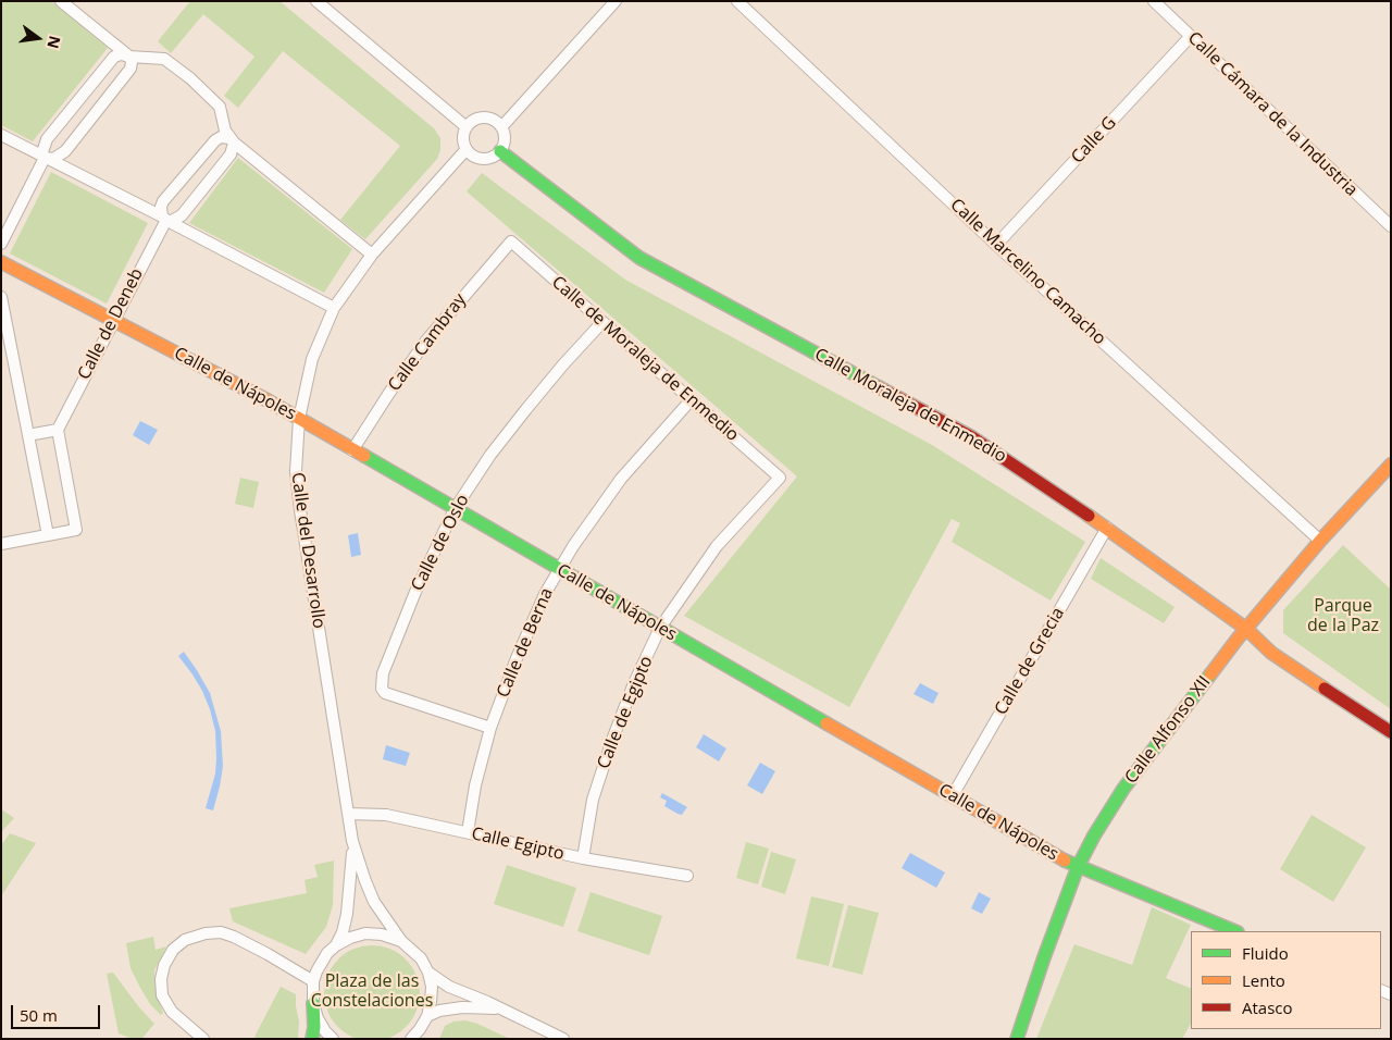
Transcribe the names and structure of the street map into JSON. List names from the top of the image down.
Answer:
{
  "streets": {
    "street": [
      "Calle Cámara de la Industria",
      "Calle G",
      "Calle Marcelino Camacho",
      "Calle de Deneb",
      "Calle Cambray",
      "Calle de Moraleja de Enmedio",
      "Calle de Nápoles",
      "Calle Moraleja de Enmedio",
      "Calle de Oslo",
      "Calle del Desarrollo",
      "Calle de Berna",
      "Calle de Grecia",
      "Calle de Egipto",
      "Calle Alfonso XII",
      "Calle Egipto"
    ]
  },
  "crossings": [
    ["Calle Cámara de la Industria", "Calle G"],
    ["Calle G", "Calle Marcelino Camacho"],
    ["Calle Marcelino Camacho", "Calle Alfonso XII"],
    ["Calle de Deneb", "Calle de Nápoles"],
    ["Calle Cambray", "Calle de Moraleja de Enmedio"],
    ["Calle Cambray", "Calle de Nápoles"],
    ["Calle de Moraleja de Enmedio", "Calle de Oslo"],
    ["Calle de Moraleja de Enmedio", "Calle de Berna"],
    ["Calle de Moraleja de Enmedio", "Calle de Egipto"],
    ["Calle de Nápoles", "Calle de Oslo"],
    ["Calle de Nápoles", "Calle del Desarrollo"],
    ["Calle de Nápoles", "Calle de Berna"],
    ["Calle de Nápoles", "Calle de Grecia"],
    ["Calle de Nápoles", "Calle de Egipto"],
    ["Calle de Nápoles", "Calle Alfonso XII"],
    ["Calle Moraleja de Enmedio", "Calle del Desarrollo"],
    ["Calle Moraleja de Enmedio", "Calle de Grecia"],
    ["Calle Moraleja de Enmedio", "Calle Alfonso XII"],
    ["Calle de Oslo", "Calle de Berna"],
    ["Calle del Desarrollo", "Calle Egipto"],
    ["Calle de Berna", "Calle Egipto"],
    ["Calle de Egipto", "Calle Egipto"]
  ],
  "parks": ["Parque de la Paz", "Plaza de las Constelaciones"],
  "legend": ["Fluido", "Lento", "Atasco"],
  "scale_bar": "50 m",
  "north": "right"
}
